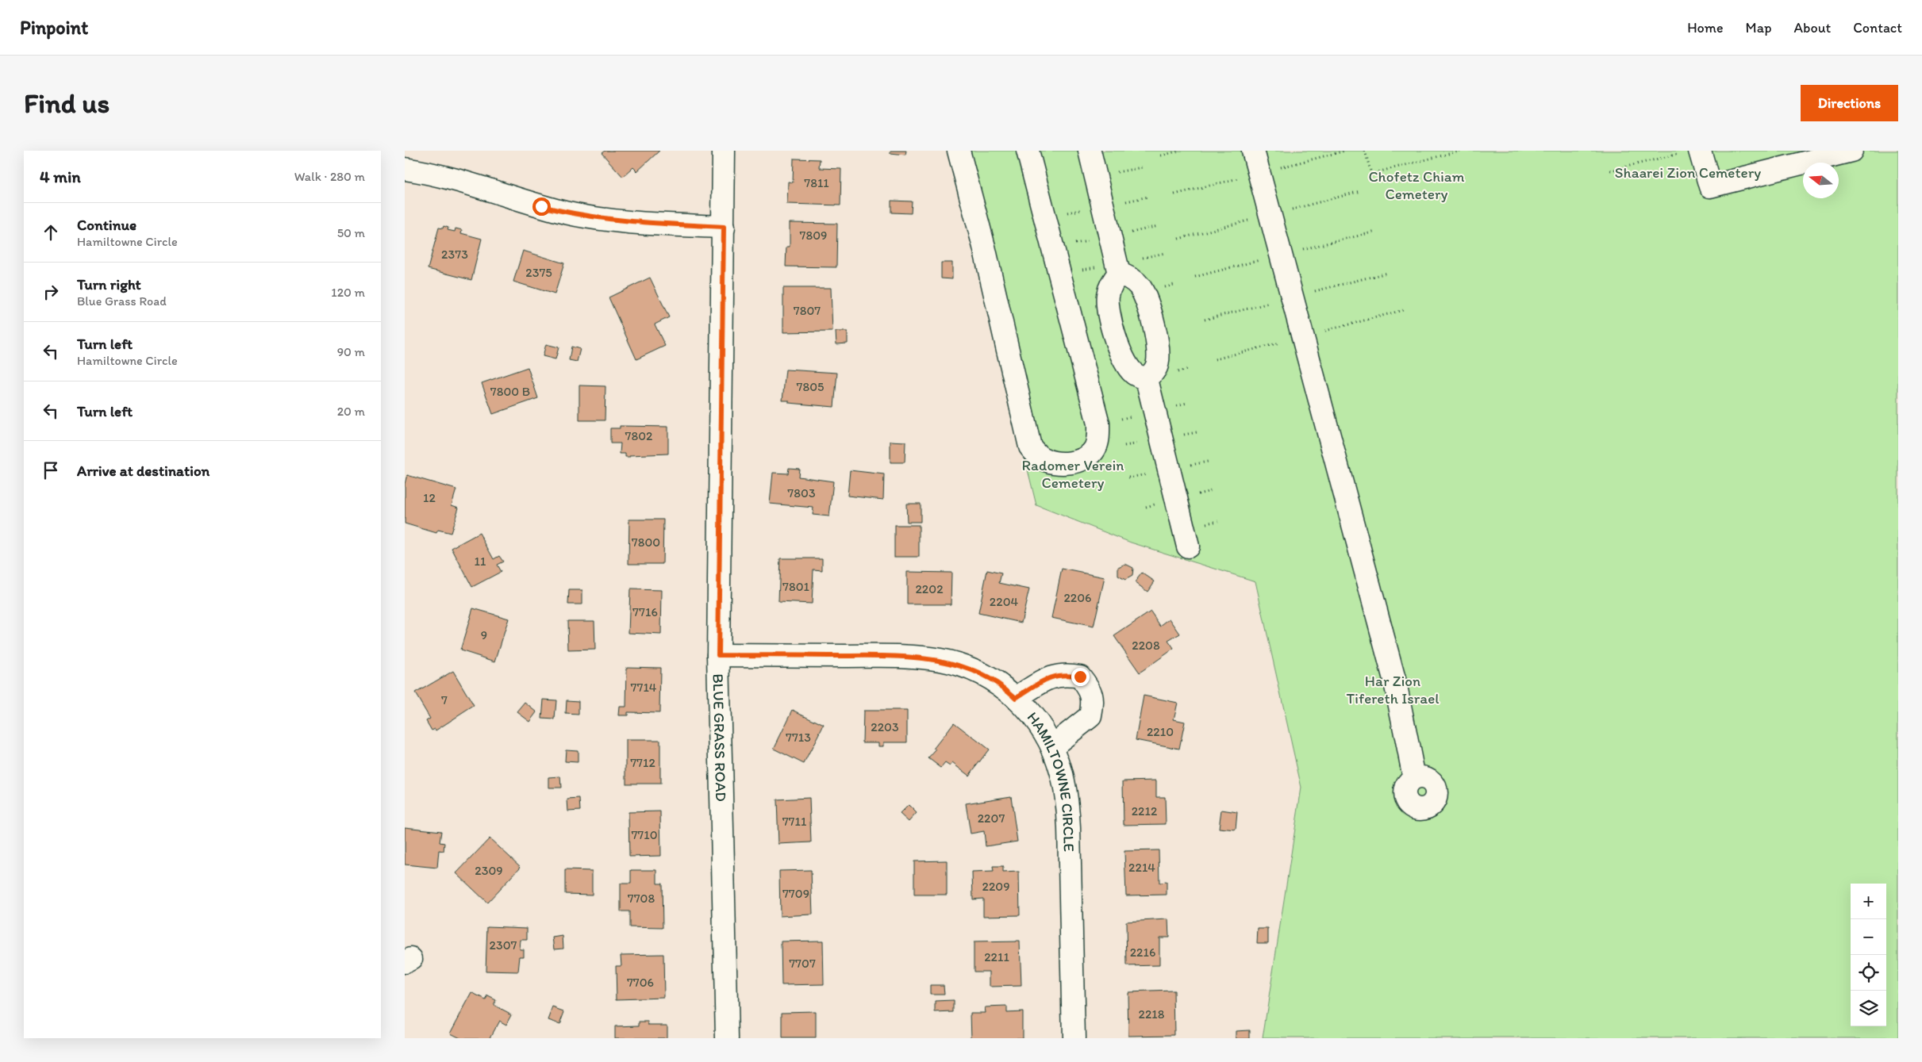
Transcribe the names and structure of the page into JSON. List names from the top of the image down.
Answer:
{
  "streets": {
    "street": ["BLUE GRASS ROAD", "HAMILTOWNE CIRCLE"]
  },
  "crossings": [
    ["BLUE GRASS ROAD", "HAMILTOWNE CIRCLE"]
  ],
  "parks": [
    "Shaarei Zion Cemetery",
    "Chofetz Chiam Cemetery",
    "Radomer Verein Cemetery",
    "Har Zion Tifereth Israel"
  ],
  "house_numbers": [
    "7811",
    "7809",
    "2373",
    "2375",
    "7807",
    "7805",
    "7800 B",
    "7802",
    "7803",
    "12",
    "7800",
    "11",
    "7801",
    "2202",
    "2206",
    "2204",
    "7716",
    "9",
    "2208",
    "7714",
    "7",
    "2203",
    "2210",
    "7713",
    "7712",
    "2212",
    "2207",
    "7711",
    "7710",
    "2214",
    "2309",
    "2209",
    "7709",
    "7708",
    "2307",
    "2216",
    "2211",
    "7707",
    "7706",
    "2218"
  ],
  "north": "left",
  "page": {
    "header": "Pinpoint",
    "nav": [
      "Home",
      "Map",
      "About",
      "Contact"
    ],
    "buttons": "Directions",
    "title": "Find us",
    "heading": ["4 min", "Walk · 280 m"],
    "list": [
      ["Continue", "Hamiltowne Circle", "50 m"],
      ["Turn right", "Blue Grass Road", "120 m"],
      ["Turn left", "Hamiltowne Circle", "90 m"],
      ["Turn left", "20 m"],
      "Arrive at destination"
    ],
    "map_buttons": ["+", "−"]
  }
}
